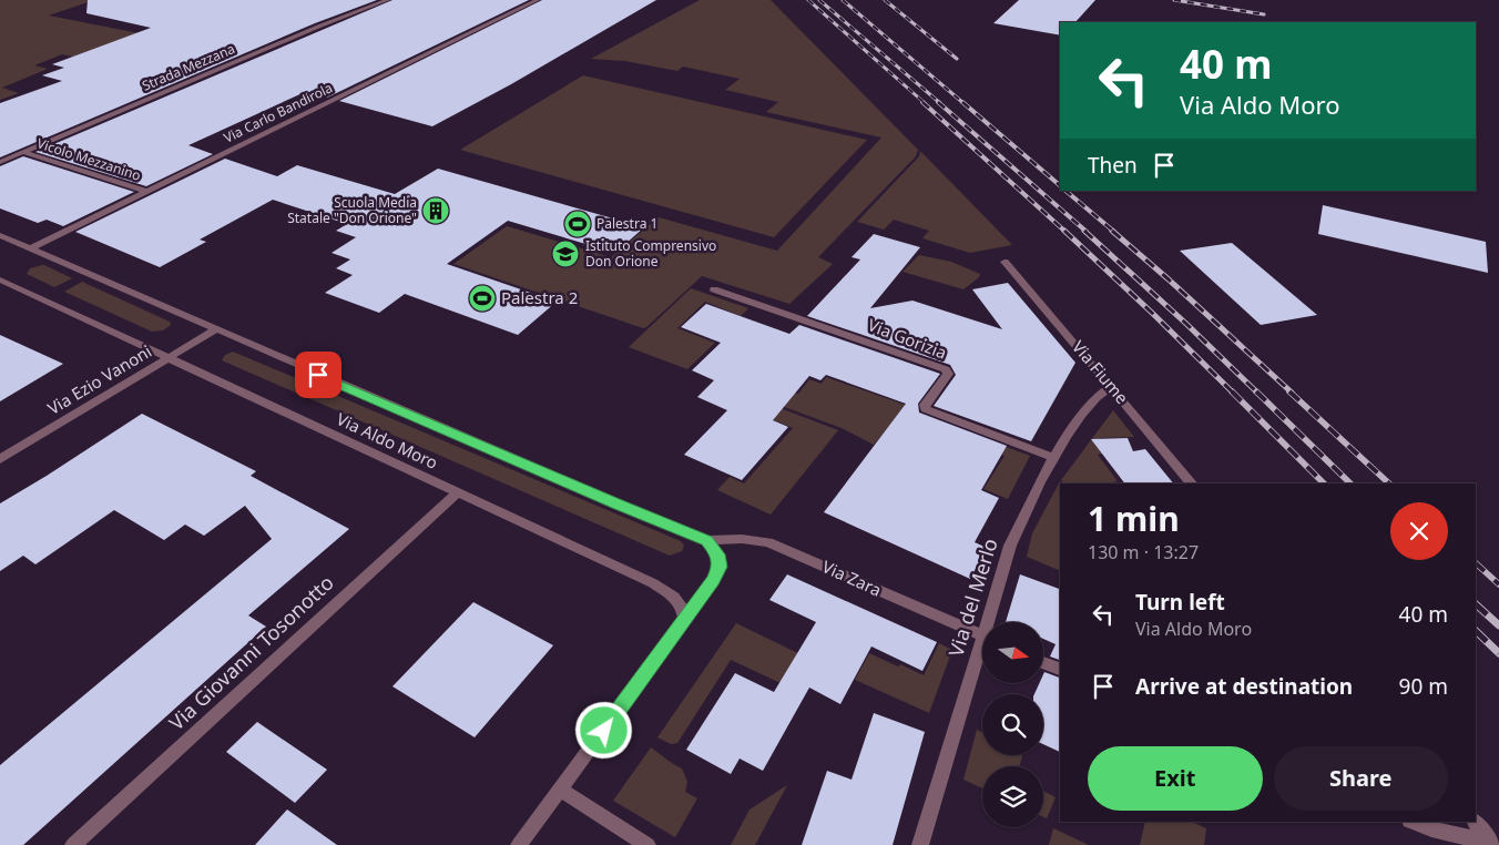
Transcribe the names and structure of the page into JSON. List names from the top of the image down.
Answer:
{
  "streets": {
    "street": [
      "Strada Mezzana",
      "Via Carlo Bandirola",
      "Vicolo Mezzanino",
      "Via Gorizia",
      "Via Fiume",
      "Via Ezio Vanoni",
      "Via Aldo Moro",
      "Via Zara",
      "Via del Merlo",
      "Via Giovanni Tosonotto"
    ]
  },
  "crossings": [
    ["Strada Mezzana", "Vicolo Mezzanino"],
    ["Via Carlo Bandirola", "Vicolo Mezzanino"],
    ["Via Carlo Bandirola", "Via Aldo Moro"],
    ["Via Gorizia", "Via del Merlo"],
    ["Via Fiume", "Via del Merlo"],
    ["Via Ezio Vanoni", "Via Aldo Moro"],
    ["Via Aldo Moro", "Via Zara"],
    ["Via Aldo Moro", "Via Giovanni Tosonotto"]
  ],
  "places": {
    "building": ["Scuola Media Statale \"Don Orione\""],
    "sports": ["Palestra 1", "Palestra 2"],
    "school or university": ["Istituto Comprensivo Don Orione"]
  },
  "north": "right",
  "page": {
    "turn": ["40 m", "Via Aldo Moro"],
    "then": "Then",
    "heading": ["1 min", "130 m · 13:27"],
    "list": [
      {
        "name": "Turn left",
        "note": "Via Aldo Moro",
        "value": "40 m"
      },
      {
        "name": "Arrive at destination",
        "value": "90 m"
      }
    ],
    "buttons": ["Exit", "Share"]
  }
}
